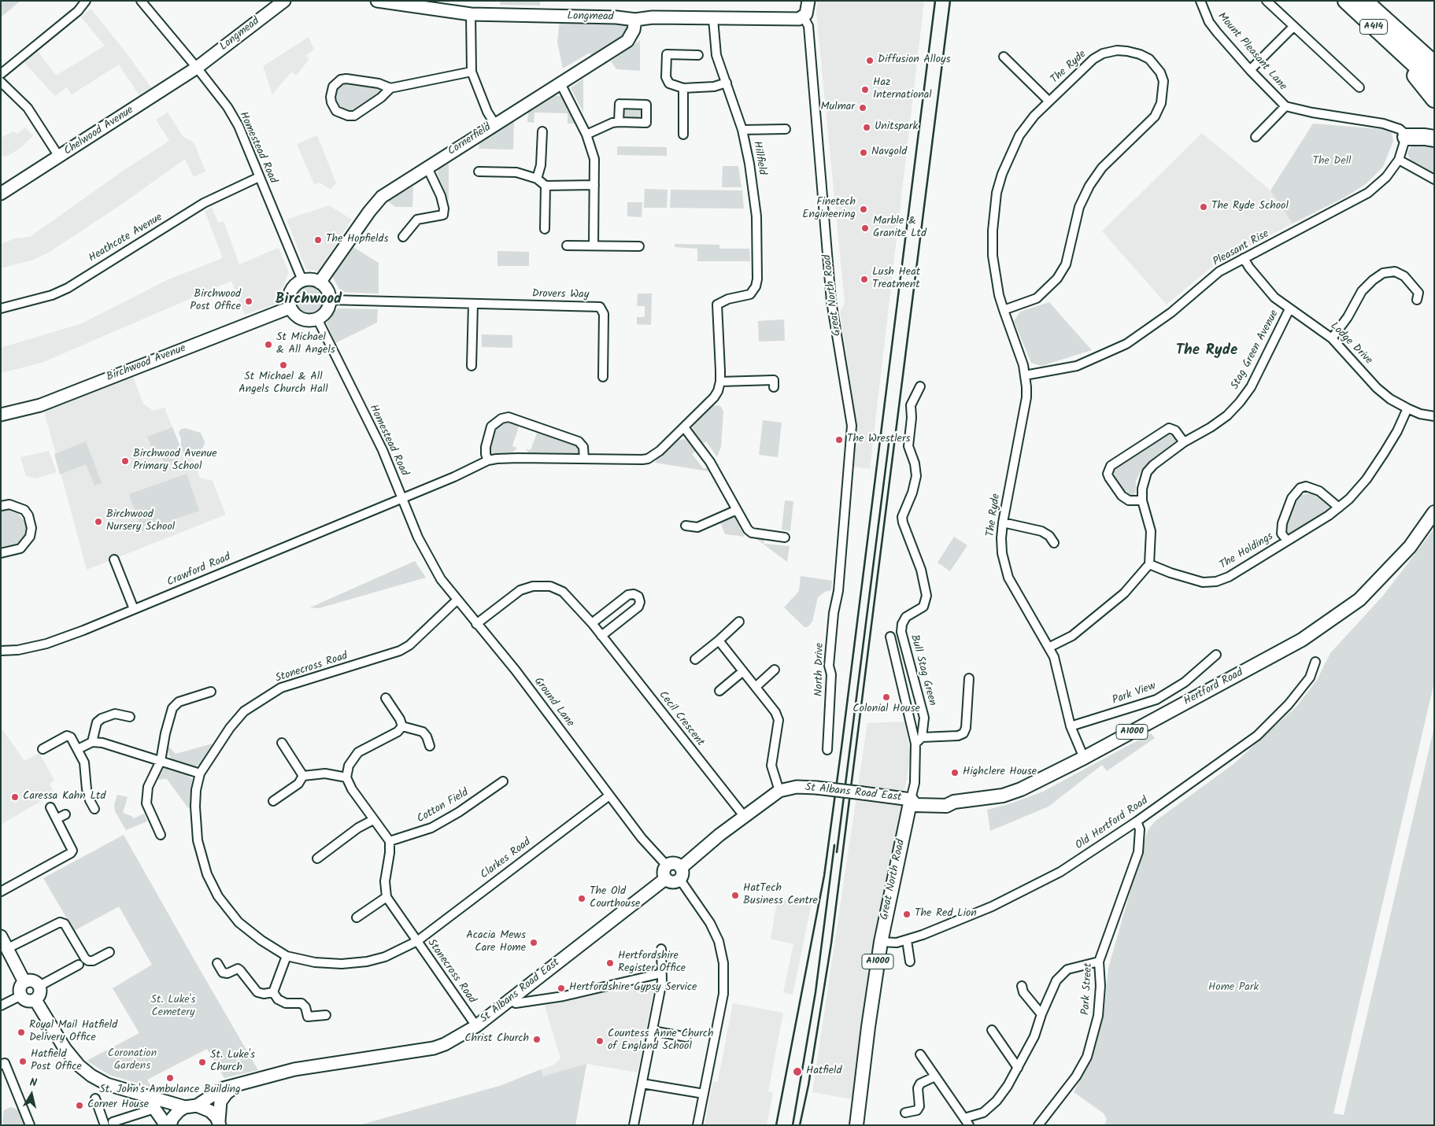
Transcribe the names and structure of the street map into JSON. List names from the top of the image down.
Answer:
{
  "streets": {
    "highway": ["A414"],
    "main road": ["Great North Road", "Hertford Road", "A1000"],
    "street": [
      "Longmead",
      "Mount Pleasant Lane",
      "The Ryde",
      "Chelwood Avenue",
      "Cornerfield",
      "Homestead Road",
      "Hillfield",
      "Heathcote Avenue",
      "Pleasant Rise",
      "Drovers Way",
      "Lodge Drive",
      "Stag Green Avenue",
      "Birchwood Avenue",
      "The Holdings",
      "Crawford Road",
      "Stonecross Road",
      "North Drive",
      "Bull Stag Green",
      "Park View",
      "Ground Lane",
      "Cecil Crescent",
      "St Albans Road East",
      "Cotton Field",
      "Old Hertford Road",
      "Clarkes Road",
      "Park Street"
    ]
  },
  "crossings": [
    ["Longmead", "Chelwood Avenue"],
    ["Longmead", "Cornerfield"],
    ["Longmead", "Homestead Road"],
    ["Longmead", "Hillfield"],
    ["Longmead", "Great North Road"],
    ["Mount Pleasant Lane", "Pleasant Rise"],
    ["The Ryde", "Pleasant Rise"],
    ["The Ryde", "Hertford Road"],
    ["The Ryde", "Park View"],
    ["Chelwood Avenue", "Homestead Road"],
    ["Cornerfield", "Homestead Road"],
    ["Cornerfield", "Drovers Way"],
    ["Cornerfield", "Birchwood Avenue"],
    ["Homestead Road", "Heathcote Avenue"],
    ["Homestead Road", "Drovers Way"],
    ["Homestead Road", "Birchwood Avenue"],
    ["Homestead Road", "Crawford Road"],
    ["Homestead Road", "Ground Lane"],
    ["Hillfield", "Crawford Road"],
    ["Pleasant Rise", "Lodge Drive"],
    ["Drovers Way", "Birchwood Avenue"],
    ["Great North Road", "North Drive"],
    ["Great North Road", "Hertford Road"],
    ["Great North Road", "St Albans Road East"],
    ["Great North Road", "Old Hertford Road"],
    ["Lodge Drive", "Stag Green Avenue"],
    ["Lodge Drive", "The Holdings"],
    ["Stag Green Avenue", "The Holdings"],
    ["Stonecross Road", "Ground Lane"],
    ["Stonecross Road", "St Albans Road East"],
    ["Stonecross Road", "Clarkes Road"],
    ["Hertford Road", "St Albans Road East"],
    ["Ground Lane", "Cecil Crescent"],
    ["Ground Lane", "St Albans Road East"],
    ["Ground Lane", "Clarkes Road"],
    ["Cecil Crescent", "St Albans Road East"],
    ["Old Hertford Road", "Park Street"]
  ],
  "districts": ["Birchwood", "The Ryde"],
  "parks": [
    "The Dell",
    "Home Park",
    "St. Luke's Cemetery",
    "Coronation Gardens"
  ],
  "places": [
    "Diffusion Alloys",
    "Haz International",
    "Mulmar",
    "Unitspark",
    "Navgold",
    "The Ryde School",
    "Finetech Engineering",
    "Marble & Granite Ltd",
    "The Hopfields",
    "Lush Heat Treatment",
    "Birchwood Post Office",
    "St Michael & All Angels",
    "St Michael & All Angels Church Hall",
    "The Wrestlers",
    "Birchwood Avenue Primary School",
    "Birchwood Nursery School",
    "Colonial House",
    "Highclere House",
    "Caressa Kahn Ltd",
    "HatTech Business Centre",
    "The Old Courthouse",
    "The Red Lion",
    "Acacia Mews Care Home",
    "Hertfordshire Register Office",
    "Hertfordshire Gypsy Service",
    "Royal Mail Hatfield Delivery Office",
    "Christ Church",
    "Countess Anne Church of England School",
    "Hatfield Post Office",
    "St. Luke's Church",
    "Hatfield",
    "St. John's Ambulance Building",
    "Corner House"
  ],
  "north": "top"
}
